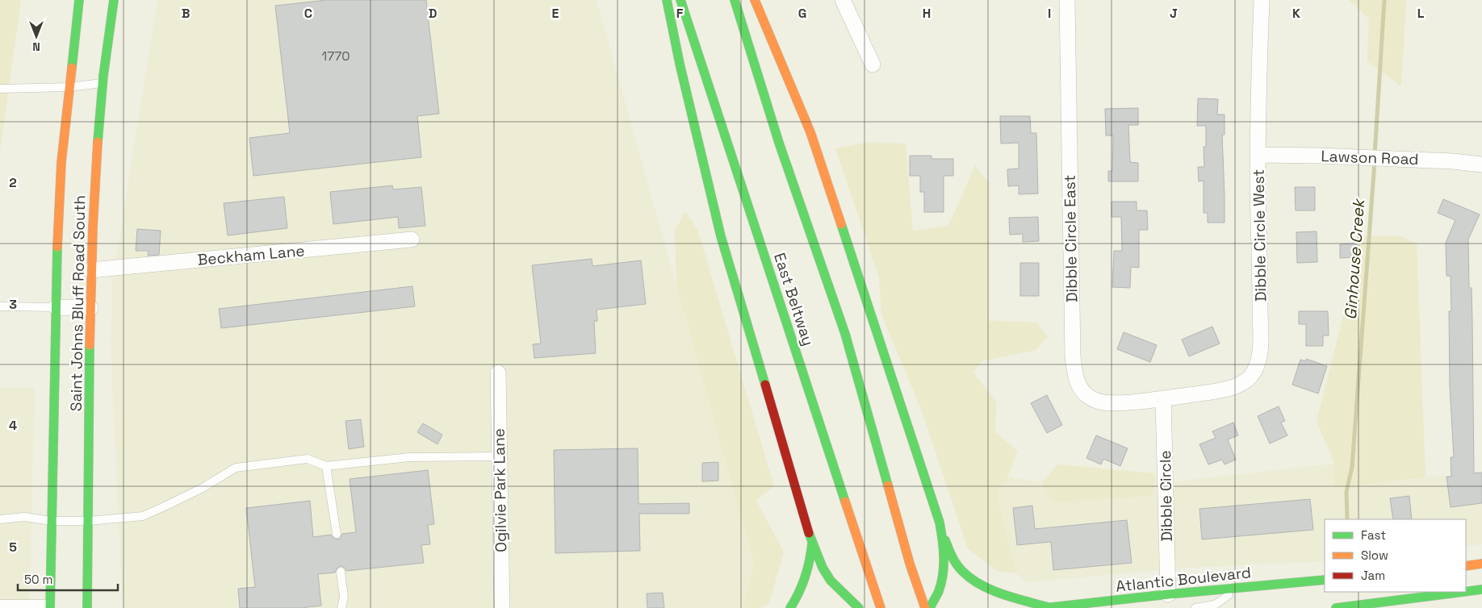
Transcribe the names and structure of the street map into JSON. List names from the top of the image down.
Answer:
{
  "streets": {
    "main road": ["East Beltway", "Saint Johns Bluff Road South", "Atlantic Boulevard"],
    "street": [
      "Lawson Road",
      "Dibble Circle West",
      "Dibble Circle East",
      "Beckham Lane",
      "Ogilvie Park Lane",
      "Dibble Circle"
    ]
  },
  "crossings": [
    ["Lawson Road", "Dibble Circle West"],
    ["Dibble Circle West", "Dibble Circle East"],
    ["Dibble Circle West", "Dibble Circle"],
    ["Dibble Circle East", "Dibble Circle"],
    ["Beckham Lane", "Saint Johns Bluff Road South"],
    ["Dibble Circle", "Atlantic Boulevard"]
  ],
  "water": ["Ginhouse Creek"],
  "house_numbers": ["1770"],
  "legend": ["Fast", "Slow", "Jam"],
  "scale_bar": "50 m",
  "north": "bottom",
  "grid": {
    "columns": [
      "B",
      "C",
      "D",
      "E",
      "F",
      "G",
      "H",
      "I",
      "J",
      "K",
      "L"
    ],
    "rows": [
      "2",
      "3",
      "4",
      "5"
    ]
  }
}
